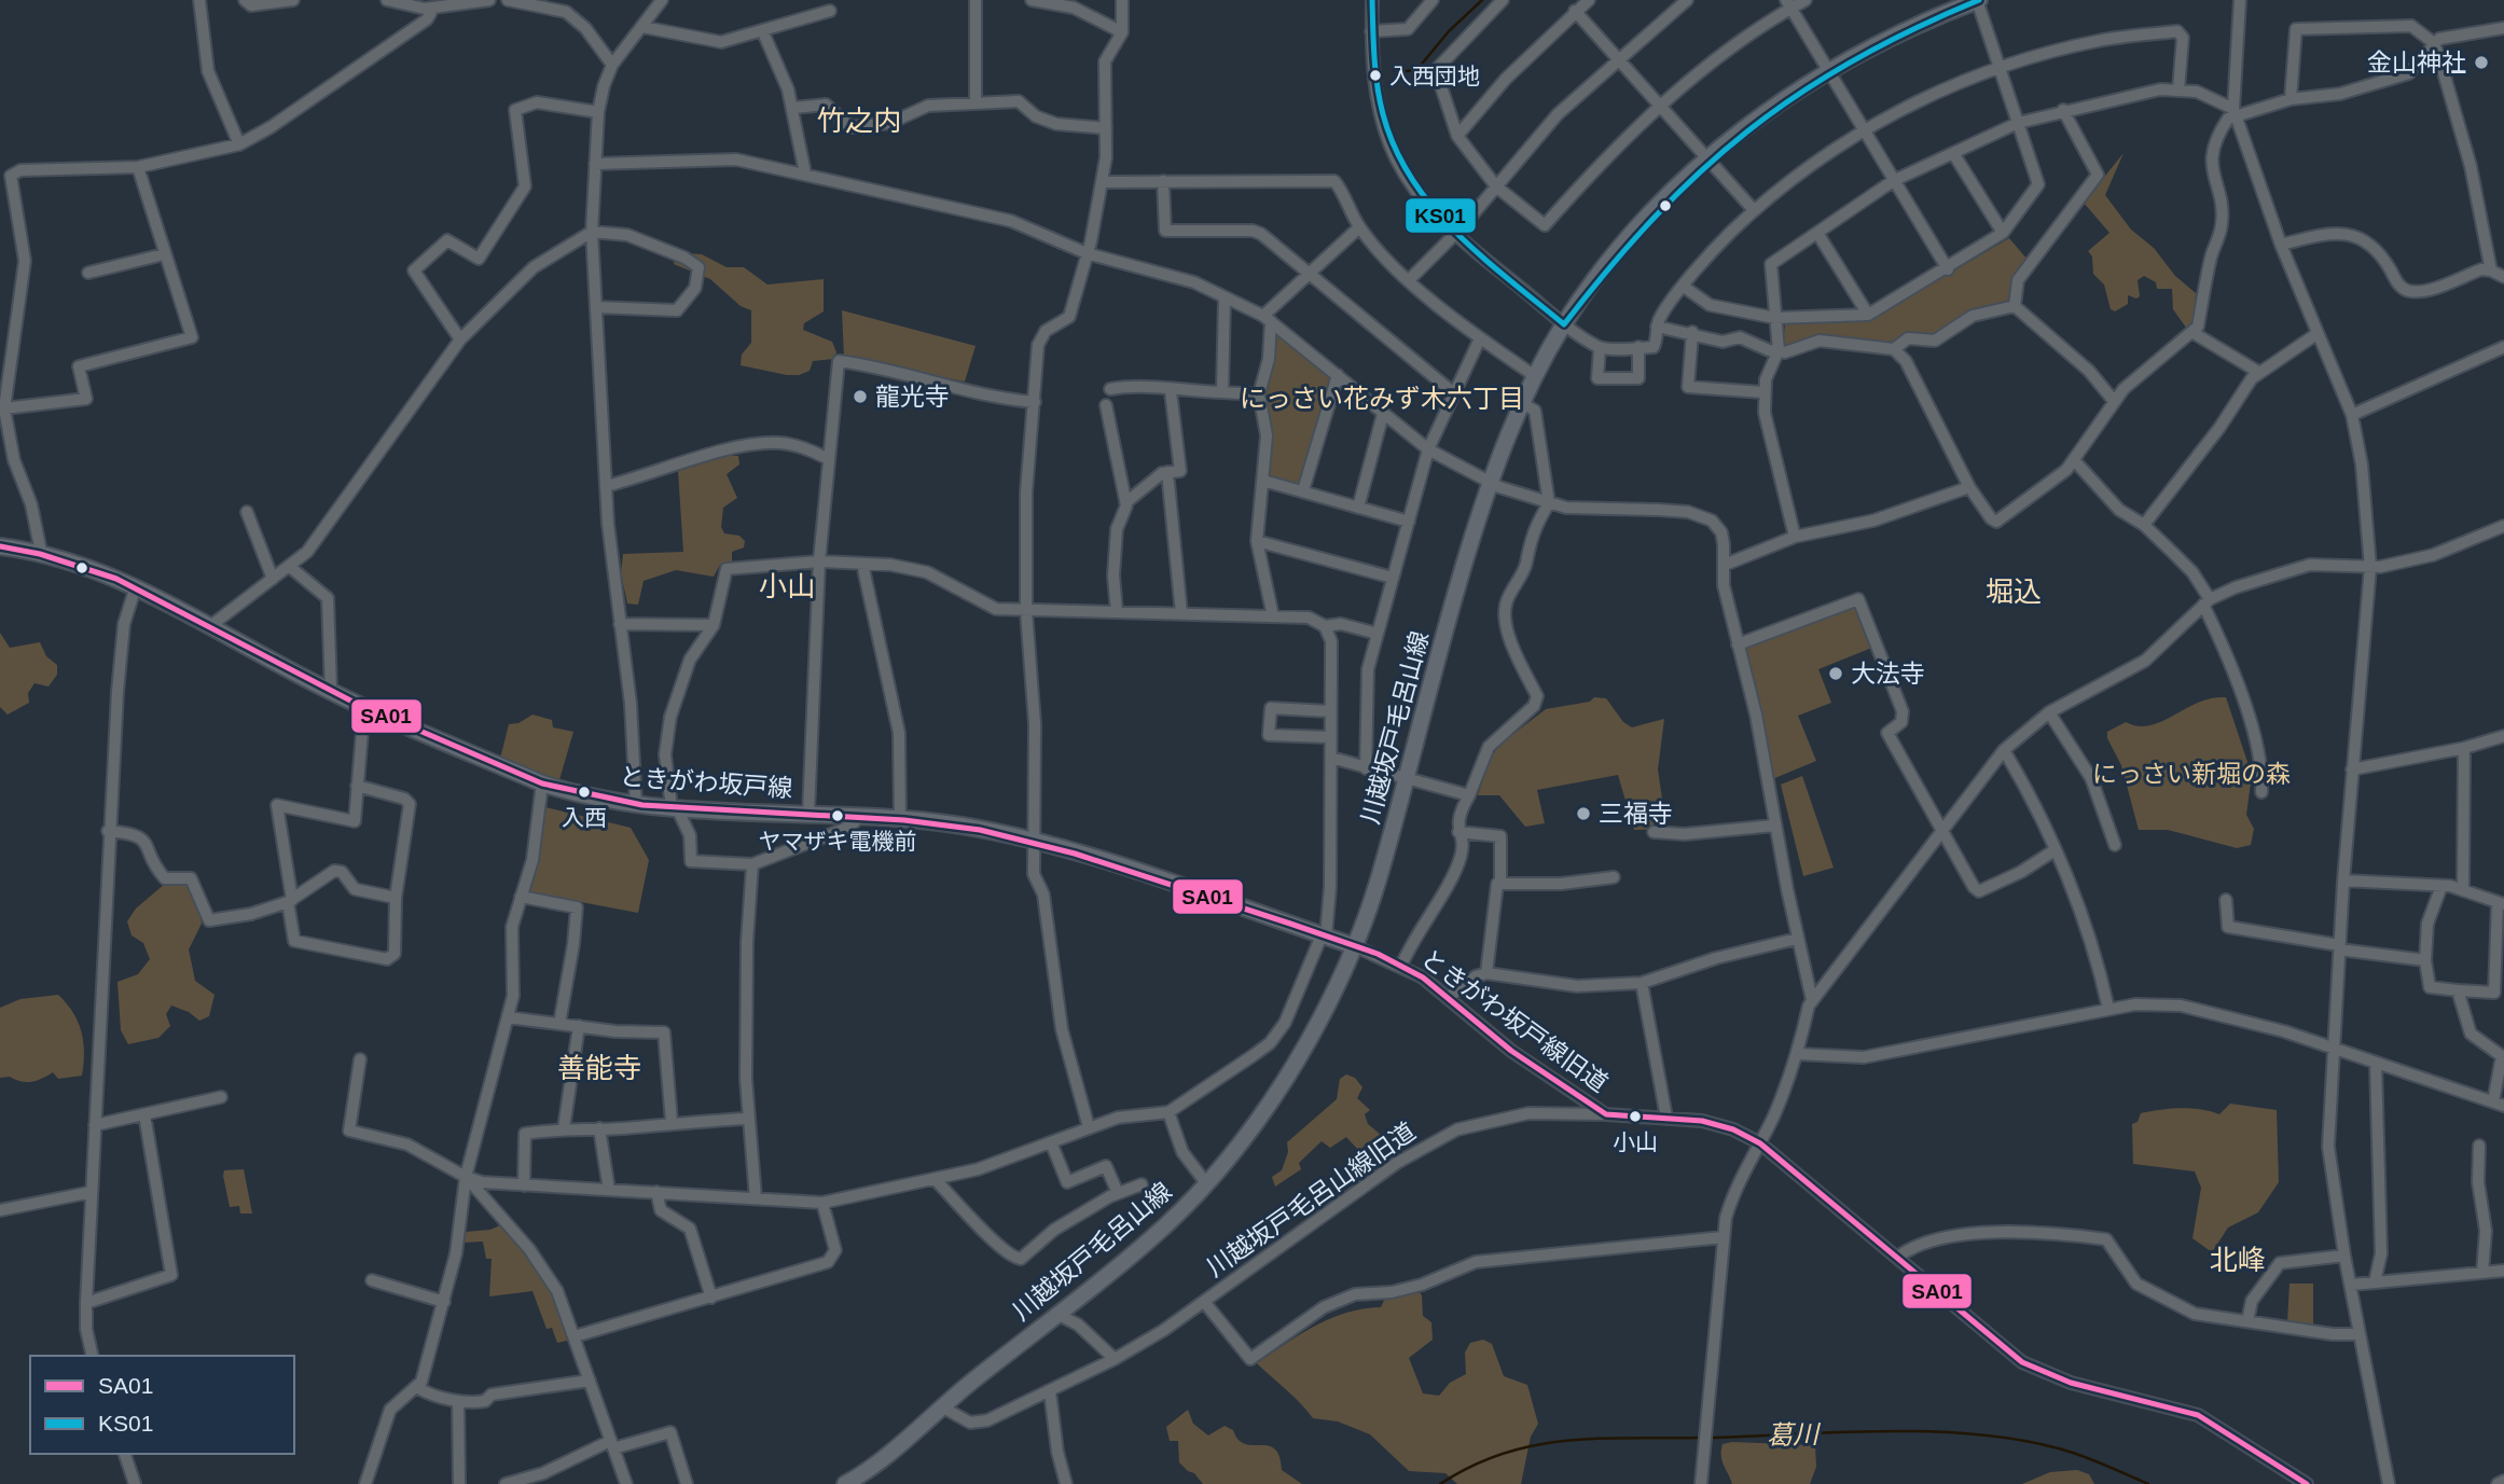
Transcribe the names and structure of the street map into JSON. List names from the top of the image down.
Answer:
{
  "streets": {
    "main road": ["川越坂戸毛呂山線", "ときがわ坂戸線"],
    "street": ["ときがわ坂戸線旧道", "川越坂戸毛呂山線旧道"]
  },
  "crossings": [
    ["川越坂戸毛呂山線", "ときがわ坂戸線"],
    ["川越坂戸毛呂山線", "ときがわ坂戸線旧道"],
    ["川越坂戸毛呂山線", "川越坂戸毛呂山線旧道"],
    ["ときがわ坂戸線", "ときがわ坂戸線旧道"],
    ["ときがわ坂戸線旧道", "川越坂戸毛呂山線旧道"]
  ],
  "districts": [
    "竹之内",
    "にっさい花みず木六丁目",
    "小山",
    "堀込",
    "善能寺",
    "北峰"
  ],
  "water": ["葛川"],
  "parks": ["にっさい新堀の森"],
  "places": [
    "金山神社",
    "入西団地",
    "龍光寺",
    "大法寺",
    "入西",
    "三福寺",
    "ヤマザキ電機前",
    "小山"
  ],
  "lines": ["transit line KS01", "transit line SA01"],
  "legend": ["SA01", "KS01"]
}
